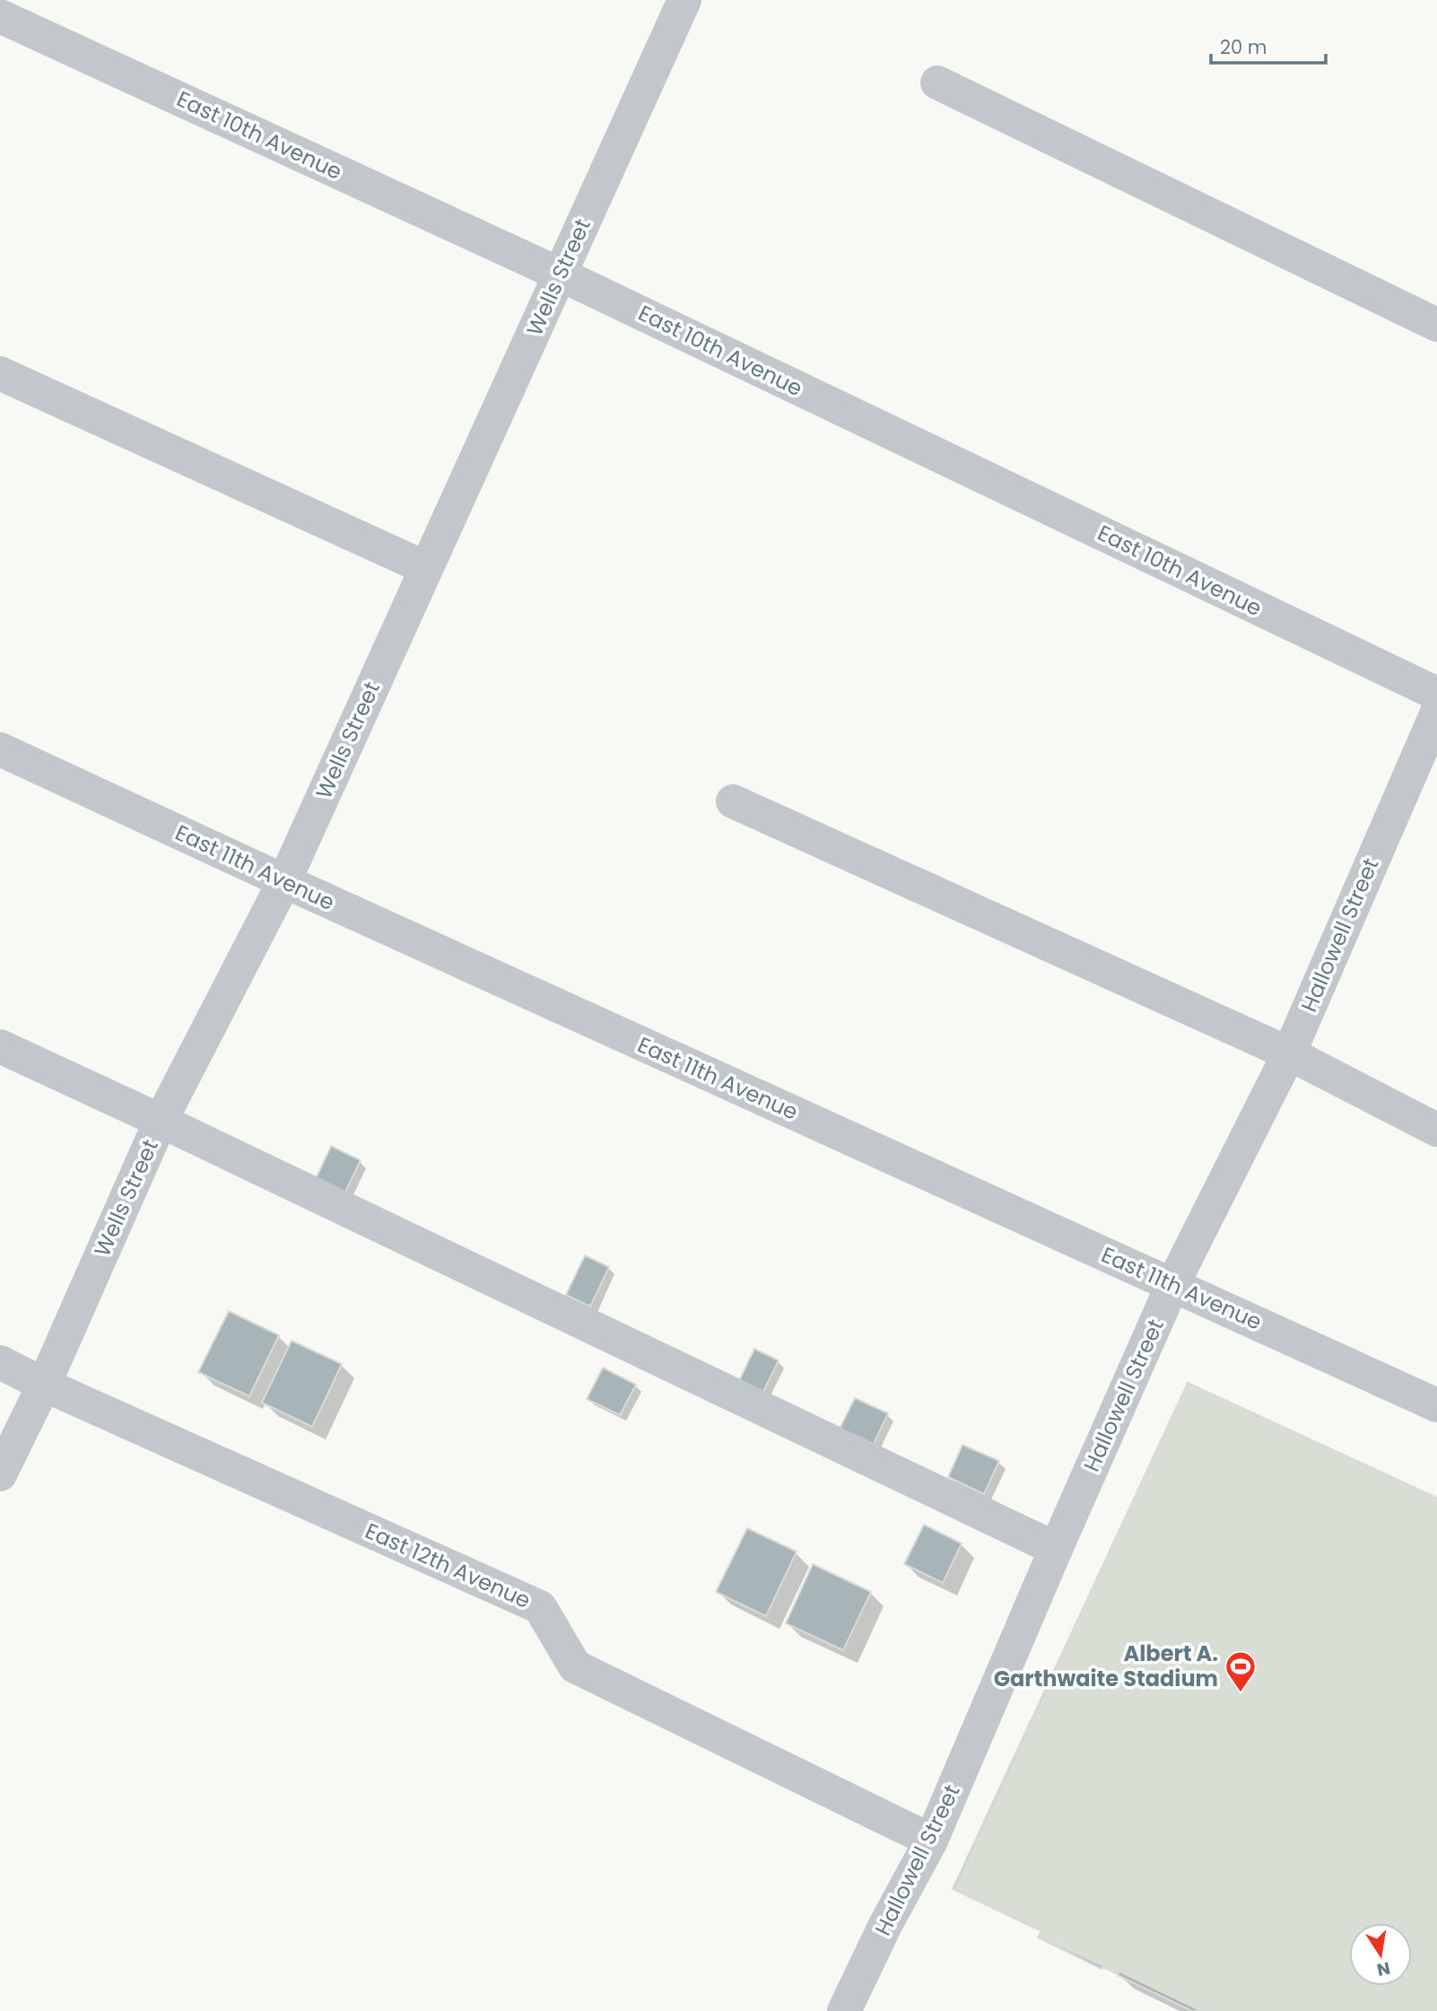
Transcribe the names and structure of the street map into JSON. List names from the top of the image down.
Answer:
{
  "streets": {
    "street": [
      "East 10th Avenue",
      "Wells Street",
      "East 11th Avenue",
      "Hallowell Street",
      "East 12th Avenue"
    ]
  },
  "crossings": [
    ["East 10th Avenue", "Wells Street"],
    ["Wells Street", "East 11th Avenue"],
    ["Wells Street", "East 12th Avenue"],
    ["East 11th Avenue", "Hallowell Street"],
    ["Hallowell Street", "East 12th Avenue"]
  ],
  "places": {
    "sports": ["Albert A. Garthwaite Stadium"]
  },
  "scale_bar": "20 m",
  "north": "bottom"
}
